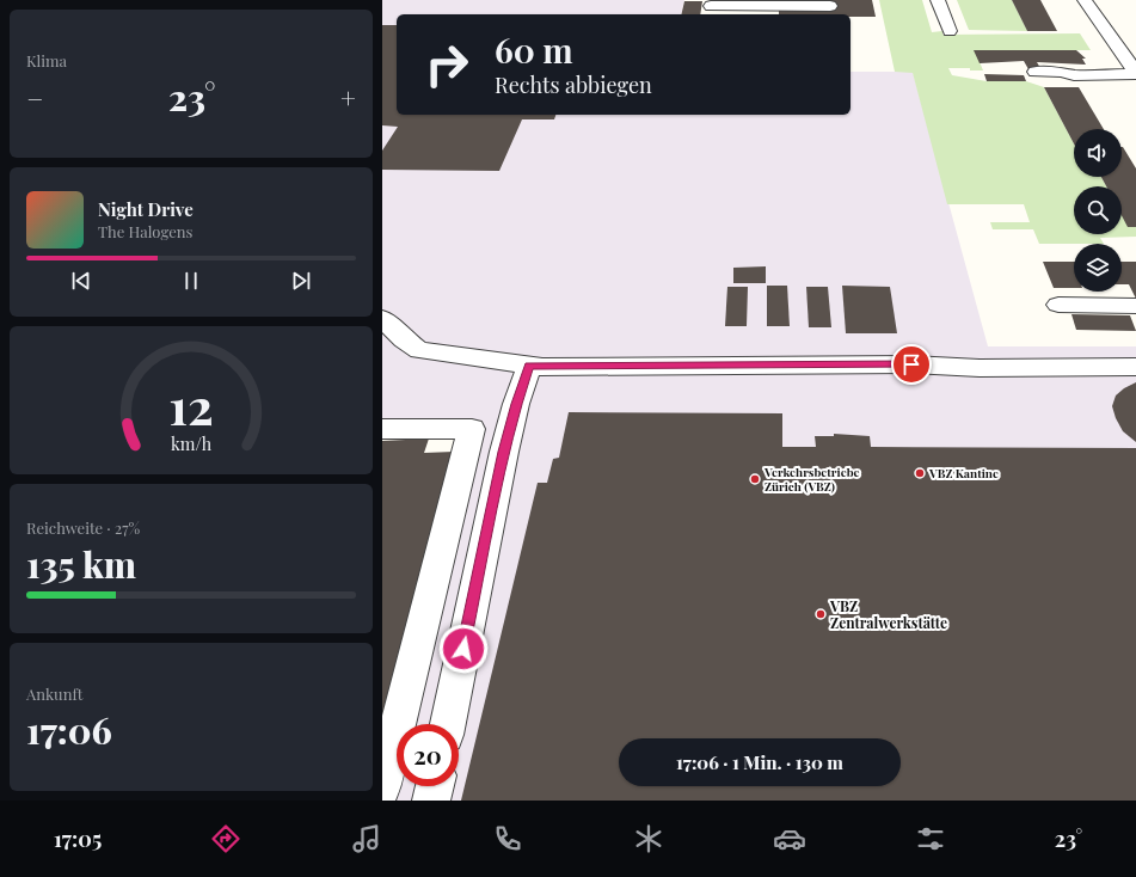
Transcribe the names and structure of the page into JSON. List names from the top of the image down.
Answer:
{
  "places": ["VBZ Kantine", "Verkehrsbetriebe Zürich (VBZ)", "VBZ Zentralwerkstätte"],
  "page": {
    "tile": [
      "Klima",
      ["Reichweite · 27%", "135 km"],
      ["Ankunft", "17:06"]
    ],
    "turn": ["60 m", "Rechts abbiegen"],
    "heat": ["−", "23°", "+"],
    "song": ["Night Drive", "The Halogens"],
    "limit": "20",
    "trip": "17:06 · 1 Min. · 130 m",
    "tabs": ["17:05", "23°"],
    "gauge": ["12", "km/h"]
  }
}
